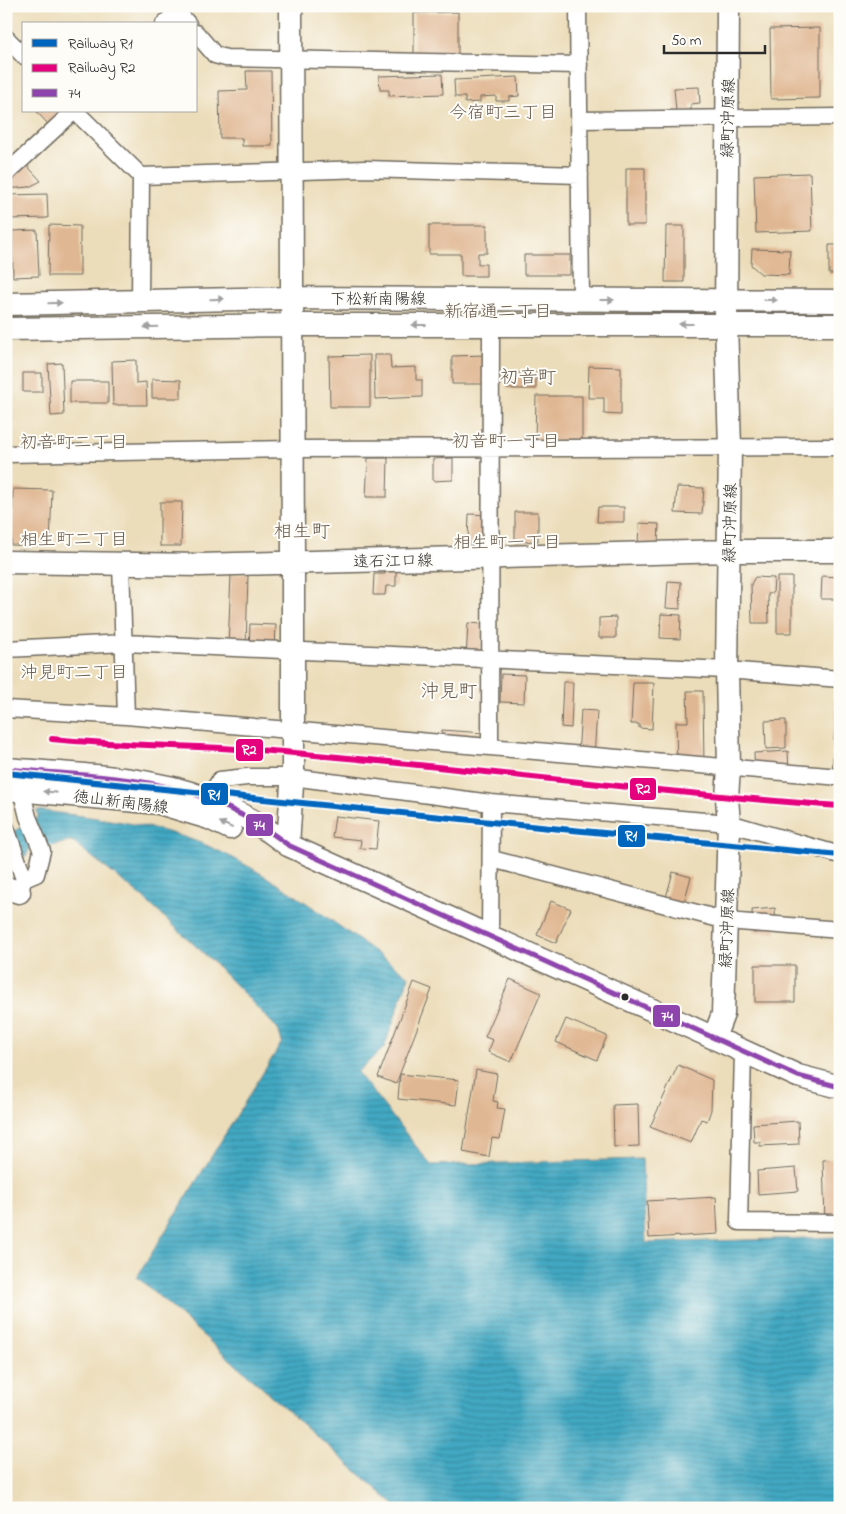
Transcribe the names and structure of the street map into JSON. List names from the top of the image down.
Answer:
{
  "streets": {
    "main road": [
      "緑町沖原線",
      "下松新南陽線",
      "遠石江口線",
      "徳山新南陽線"
    ]
  },
  "crossings": [
    ["緑町沖原線", "下松新南陽線"],
    ["緑町沖原線", "遠石江口線"],
    ["緑町沖原線", "徳山新南陽線"]
  ],
  "districts": [
    "今宿町三丁目",
    "新宿通二丁目",
    "初音町",
    "初音町一丁目",
    "初音町二丁目",
    "相生町",
    "相生町二丁目",
    "相生町一丁目",
    "沖見町二丁目",
    "沖見町"
  ],
  "lines": ["rail line R2", "transit line 74", "rail line R1"],
  "legend": ["Railway R1", "Railway R2", "74"],
  "scale_bar": "50 m"
}
